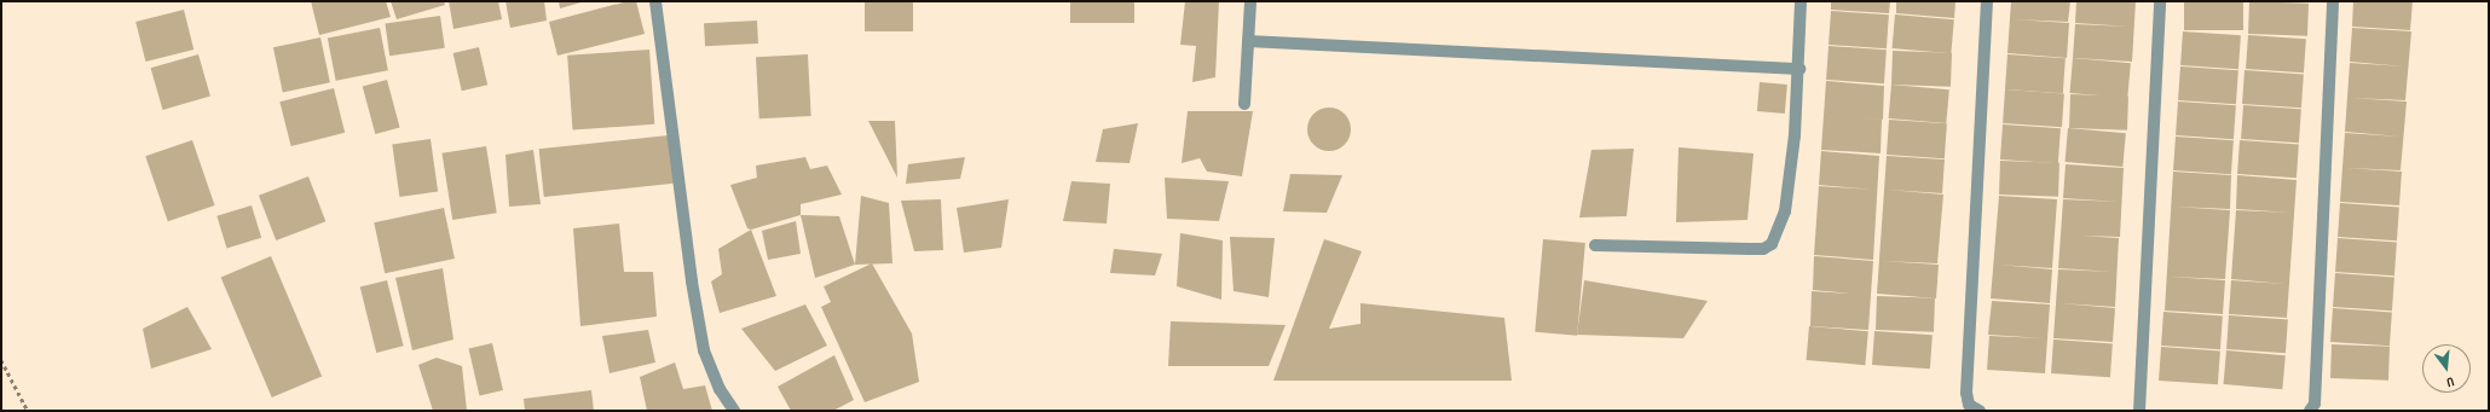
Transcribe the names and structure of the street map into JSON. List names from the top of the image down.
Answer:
{
  "north": "bottom"
}
